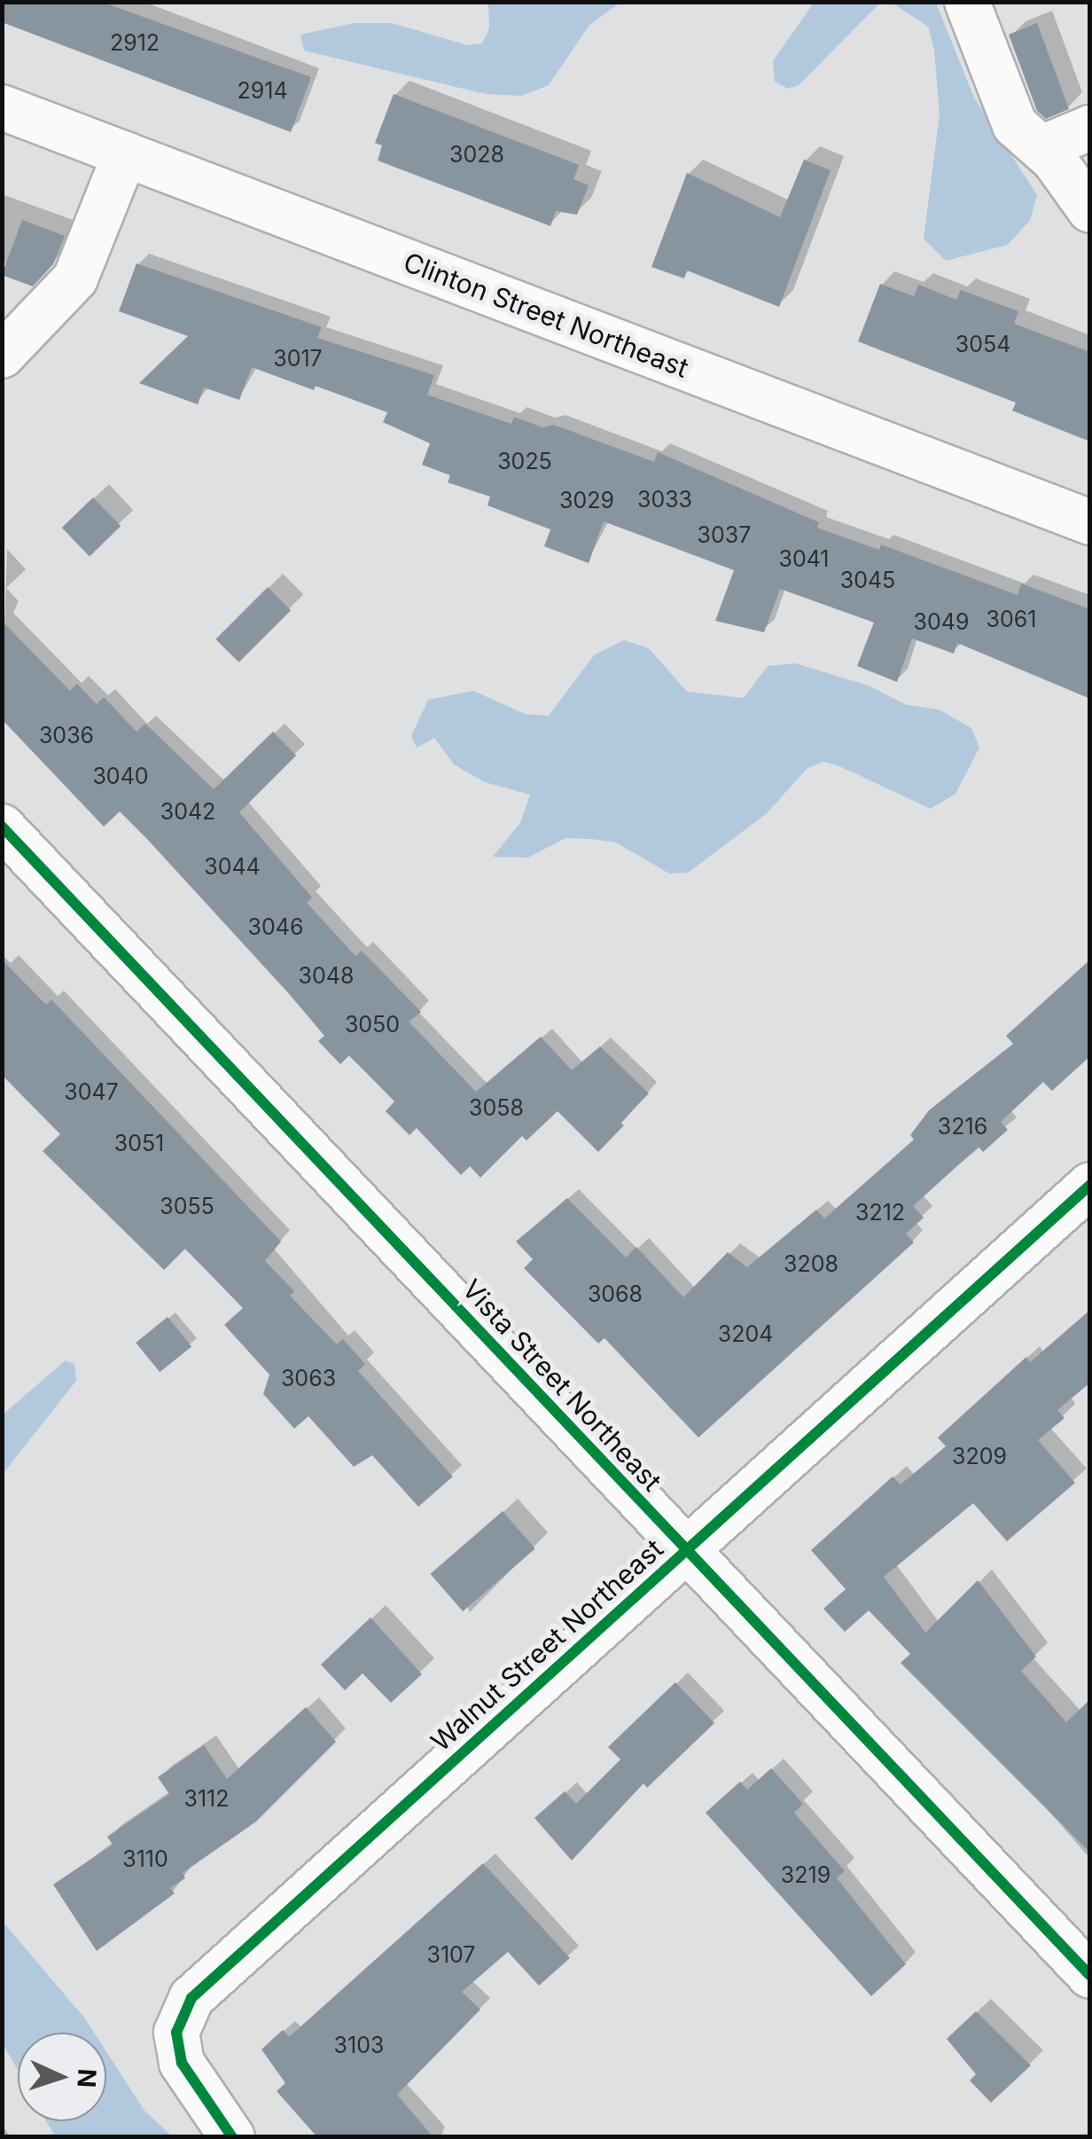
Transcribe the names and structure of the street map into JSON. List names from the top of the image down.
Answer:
{
  "streets": {
    "street": ["Clinton Street Northeast", "Vista Street Northeast", "Walnut Street Northeast"]
  },
  "crossings": [
    ["Vista Street Northeast", "Walnut Street Northeast"]
  ],
  "house_numbers": [
    "2912",
    "2914",
    "3028",
    "3054",
    "3017",
    "3025",
    "3033",
    "3029",
    "3037",
    "3041",
    "3045",
    "3061",
    "3049",
    "3036",
    "3040",
    "3042",
    "3044",
    "3046",
    "3048",
    "3050",
    "3047",
    "3058",
    "3216",
    "3051",
    "3055",
    "3212",
    "3208",
    "3068",
    "3204",
    "3063",
    "3209",
    "3112",
    "3110",
    "3219",
    "3107",
    "3103"
  ],
  "north": "right"
}
